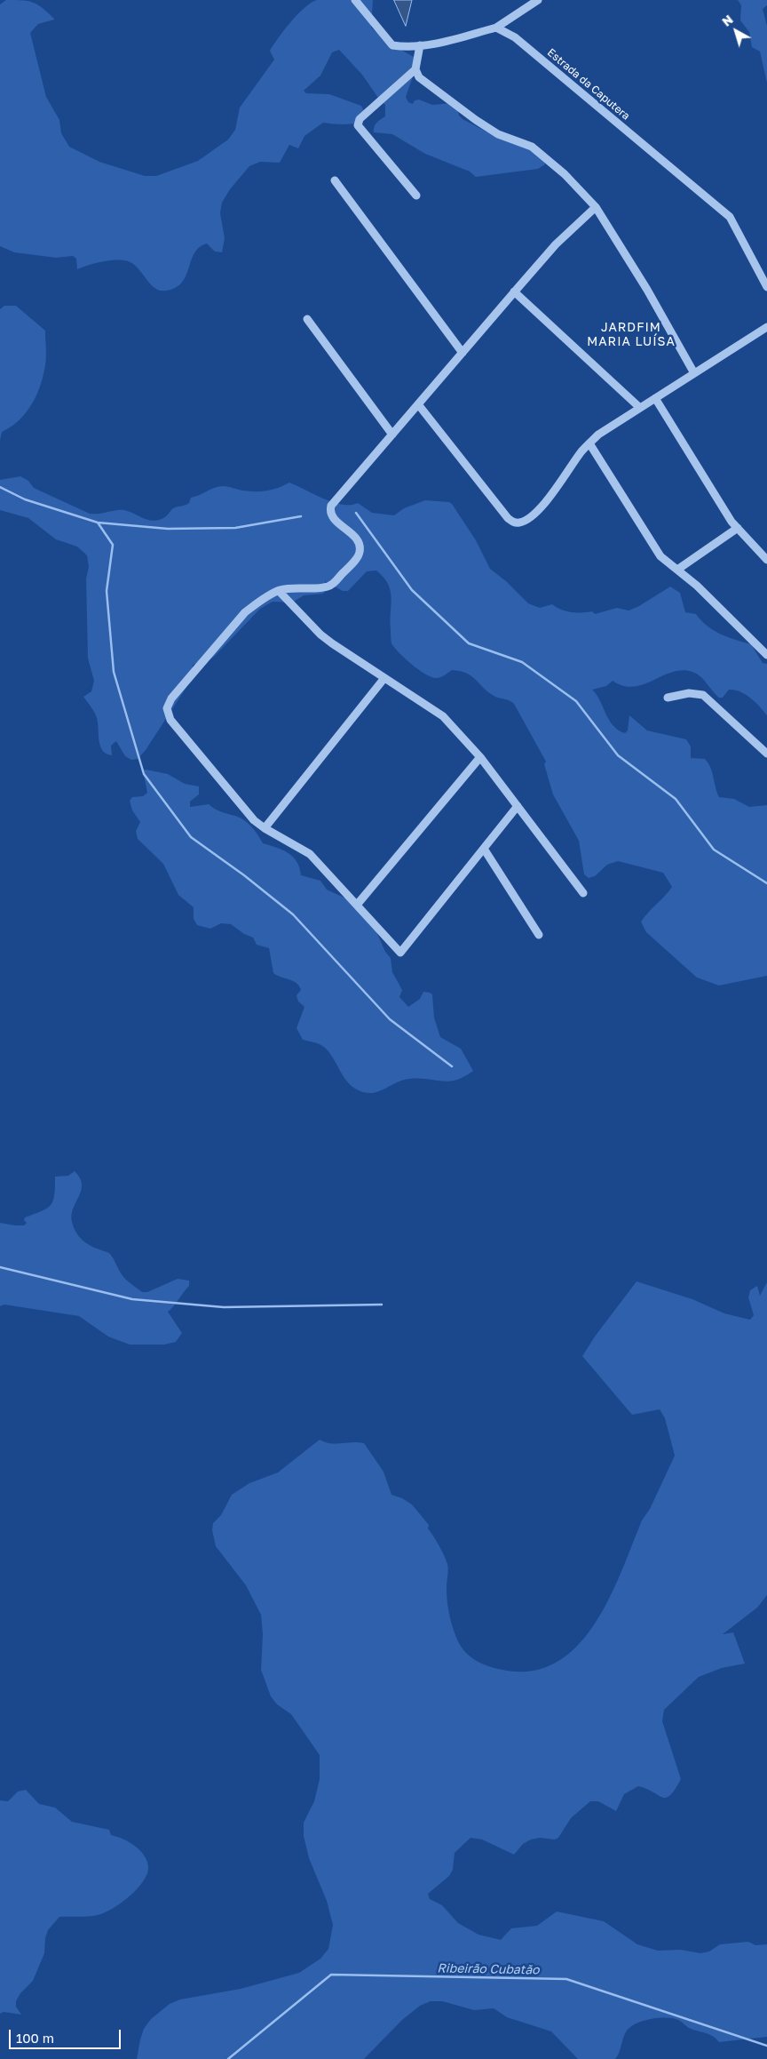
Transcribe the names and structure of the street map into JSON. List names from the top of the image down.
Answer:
{
  "streets": {
    "street": ["Estrada da Caputera"]
  },
  "districts": ["JARDFIM MARIA LUÍSA"],
  "water": ["Ribeirão Cubatão"],
  "scale_bar": "100 m",
  "north": "top left"
}
